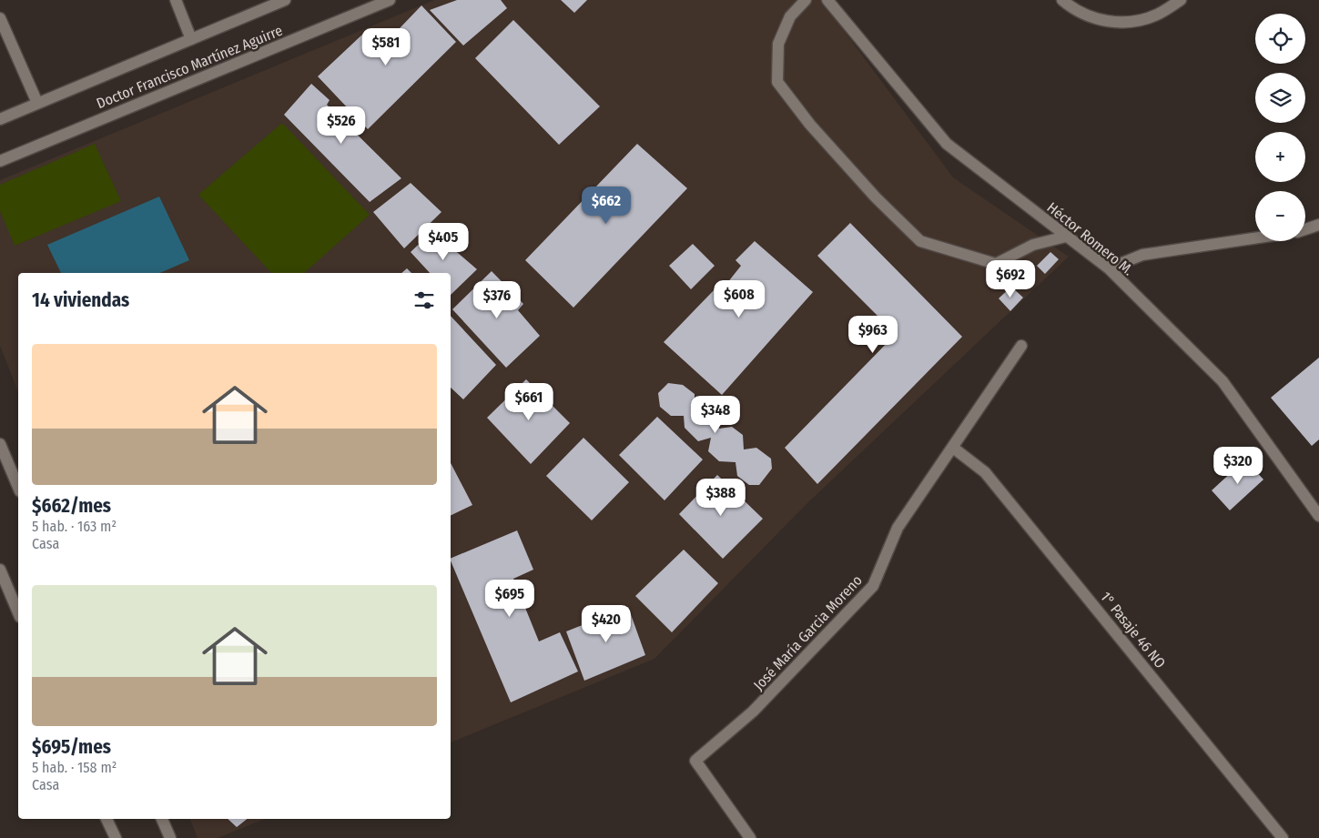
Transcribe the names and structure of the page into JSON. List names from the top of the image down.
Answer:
{
  "streets": {
    "street": [
      "Doctor Francisco Martínez Aguirre",
      "Héctor Romero M.",
      "1° Pasaje 46 NO",
      "José María Garcia Moreno"
    ]
  },
  "crossings": [
    ["1° Pasaje 46 NO", "José María Garcia Moreno"]
  ],
  "page": {
    "map_buttons": ["+", "−"],
    "price": [
      "$581",
      "$526",
      "$662",
      "$405",
      "$692",
      "$608",
      "$376",
      "$963",
      "$661",
      "$348",
      "$320",
      "$388",
      "$695",
      "$420"
    ],
    "heading": "14 viviendas",
    "list": [
      {
        "name": "$662/mes",
        "note": "5 hab. · 163 m² · Casa"
      },
      {
        "name": "$695/mes",
        "note": "5 hab. · 158 m² · Casa"
      }
    ]
  }
}
